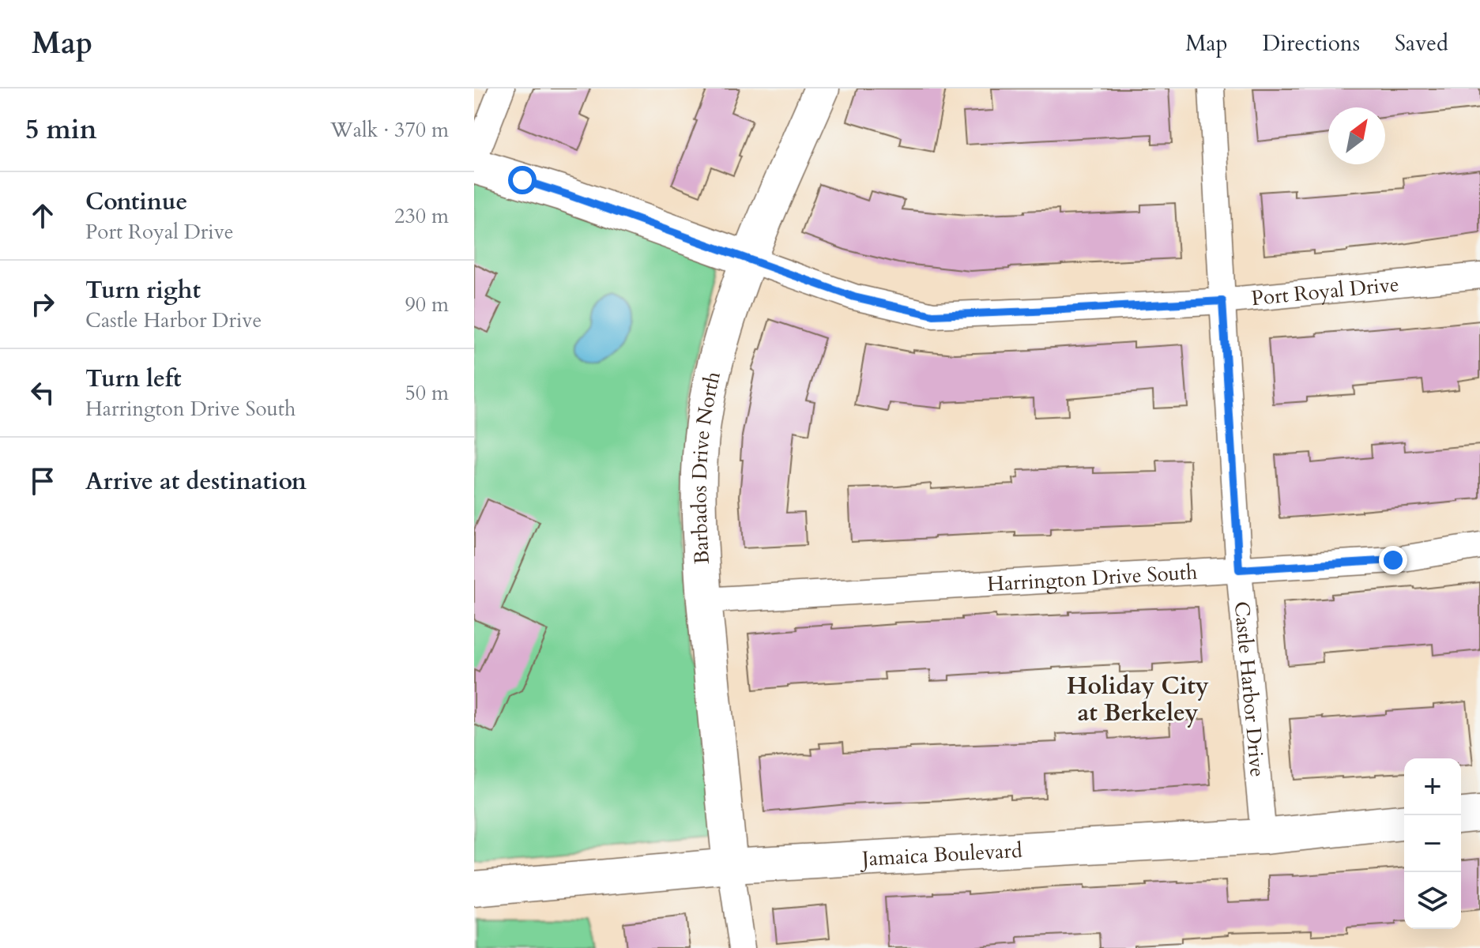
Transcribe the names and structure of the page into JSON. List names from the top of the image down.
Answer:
{
  "streets": {
    "street": [
      "Port Royal Drive",
      "Barbados Drive North",
      "Harrington Drive South",
      "Castle Harbor Drive",
      "Jamaica Boulevard"
    ]
  },
  "crossings": [
    ["Port Royal Drive", "Barbados Drive North"],
    ["Port Royal Drive", "Castle Harbor Drive"],
    ["Barbados Drive North", "Harrington Drive South"],
    ["Barbados Drive North", "Jamaica Boulevard"],
    ["Harrington Drive South", "Castle Harbor Drive"],
    ["Castle Harbor Drive", "Jamaica Boulevard"]
  ],
  "districts": ["Holiday City at Berkeley"],
  "north": "top right",
  "page": {
    "header": "Map",
    "nav": ["Map", "Directions", "Saved"],
    "heading": ["5 min", "Walk · 370 m"],
    "list": [
      ["Continue", "Port Royal Drive", "230 m"],
      ["Turn right", "Castle Harbor Drive", "90 m"],
      ["Turn left", "Harrington Drive South", "50 m"],
      "Arrive at destination"
    ],
    "map_buttons": ["+", "−"]
  }
}
